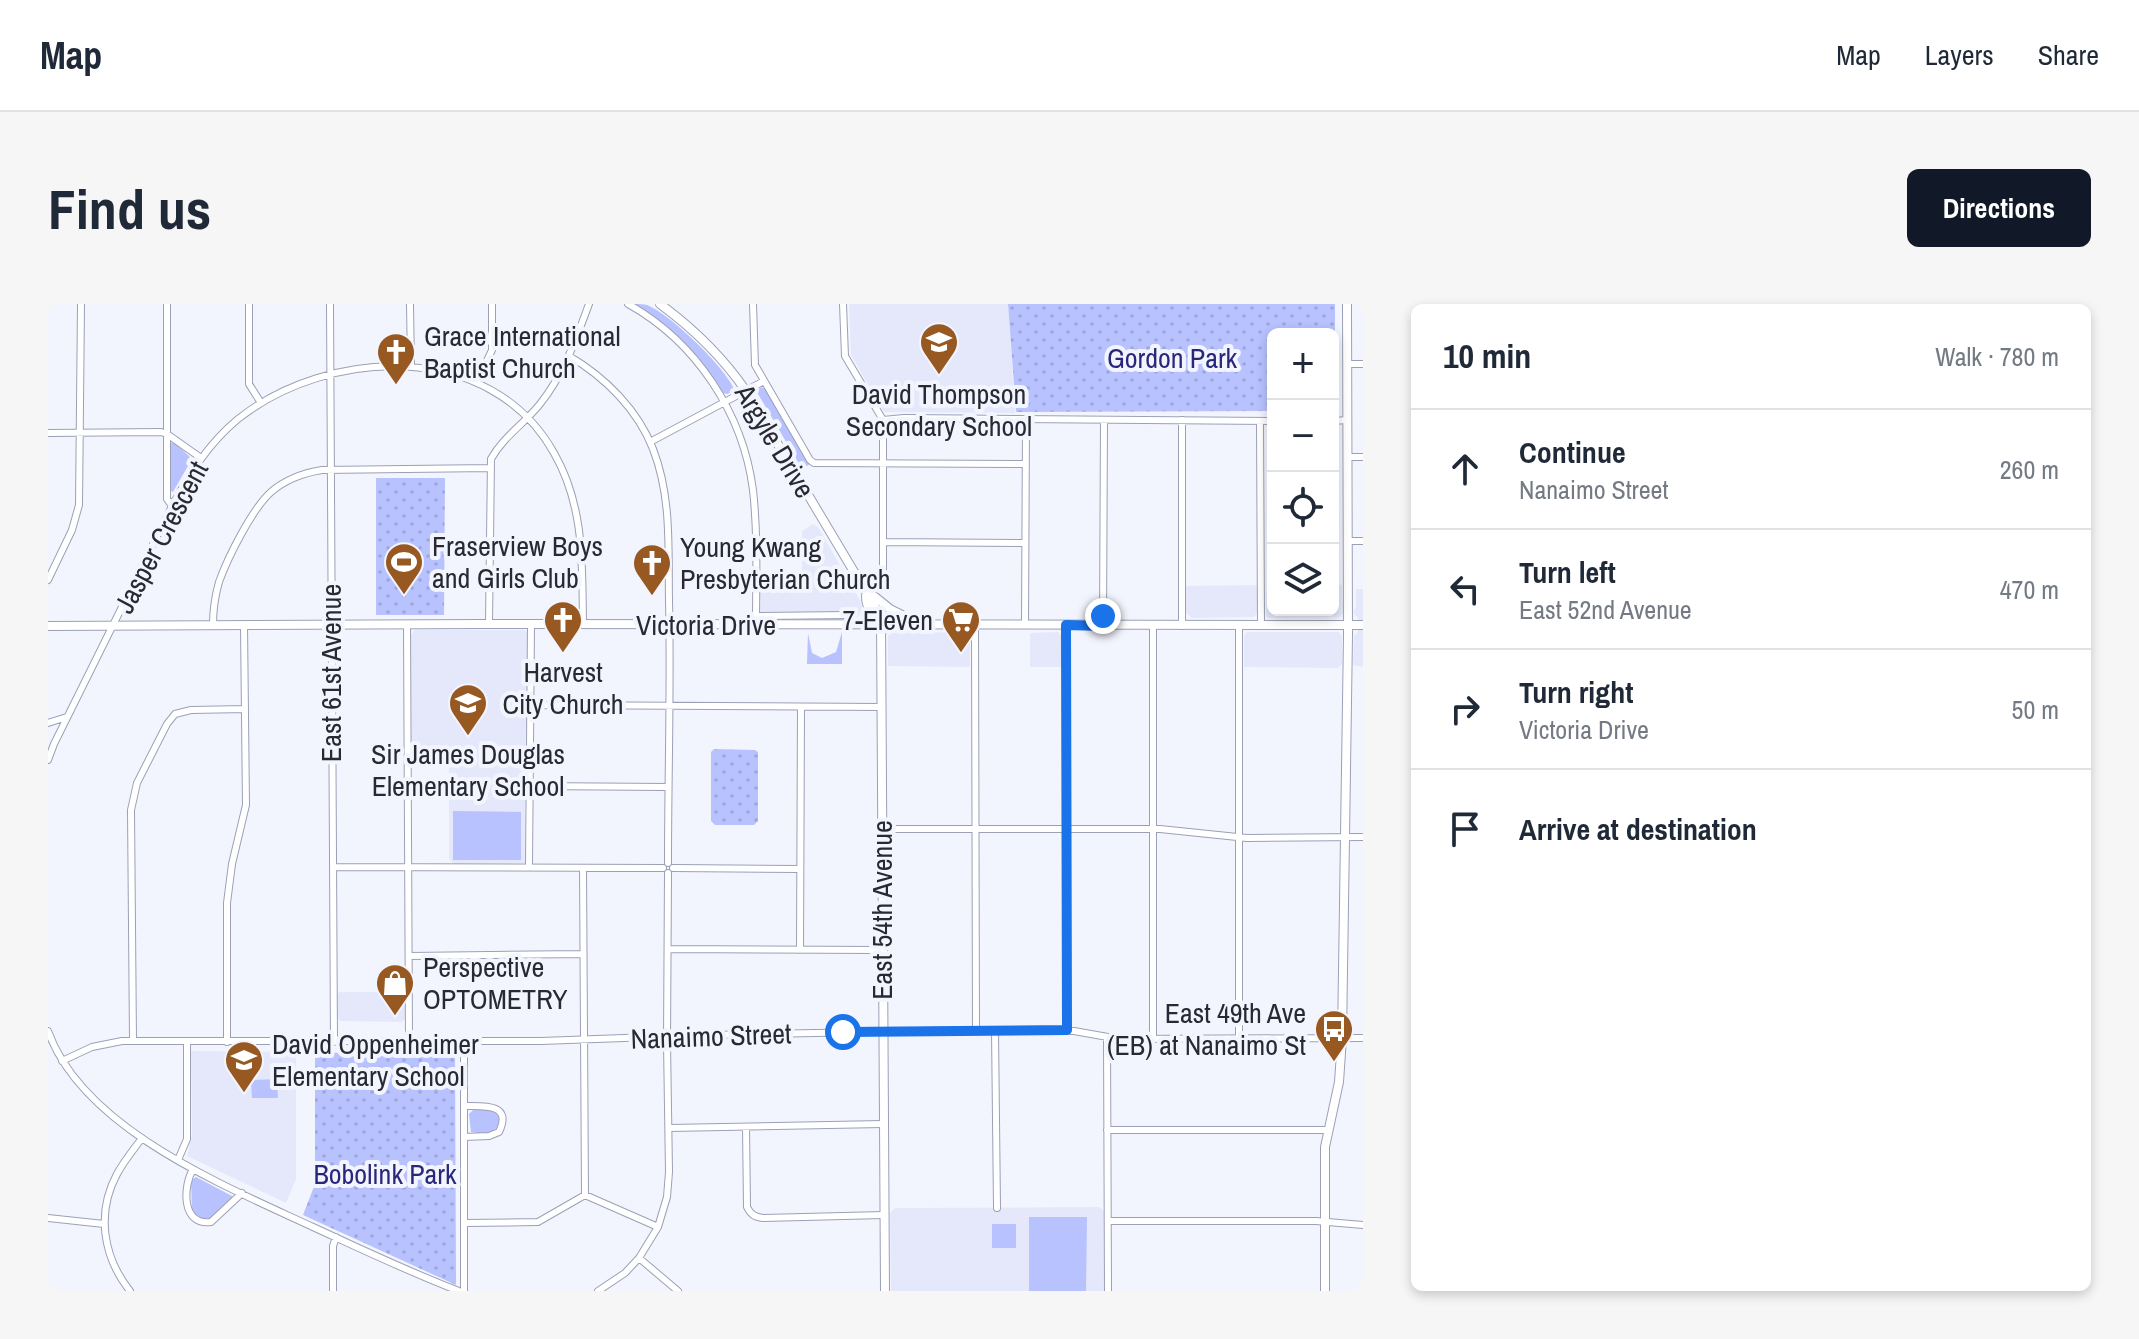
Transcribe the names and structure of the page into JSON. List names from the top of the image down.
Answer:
{
  "streets": {
    "street": [
      "Argyle Drive",
      "Jasper Crescent",
      "Victoria Drive",
      "East 61st Avenue",
      "East 54th Avenue",
      "Nanaimo Street"
    ]
  },
  "crossings": [
    ["Argyle Drive", "Victoria Drive"],
    ["Argyle Drive", "East 54th Avenue"],
    ["Jasper Crescent", "Victoria Drive"],
    ["Jasper Crescent", "East 61st Avenue"],
    ["Victoria Drive", "East 61st Avenue"],
    ["Victoria Drive", "East 54th Avenue"],
    ["East 61st Avenue", "Nanaimo Street"],
    ["East 54th Avenue", "Nanaimo Street"]
  ],
  "parks": ["Gordon Park", "Bobolink Park"],
  "places": {
    "school or university": ["David Thompson Secondary School", "Sir James Douglas Elementary School", "David Oppenheimer Elementary School"],
    "church": ["Grace International Baptist Church", "Young Kwang Presbyterian Church", "Harvest City Church"],
    "sports": ["Fraserview Boys and Girls Club"],
    "supermarket": ["7-Eleven"],
    "shop": ["Perspective OPTOMETRY"],
    "bus stop": ["East 49th Ave (EB) at Nanaimo St"]
  },
  "page": {
    "header": "Map",
    "nav": ["Map", "Layers", "Share"],
    "buttons": "Directions",
    "title": "Find us",
    "heading": ["10 min", "Walk · 780 m"],
    "map_buttons": ["+", "−"],
    "list": [
      ["Continue", "Nanaimo Street", "260 m"],
      ["Turn left", "East 52nd Avenue", "470 m"],
      ["Turn right", "Victoria Drive", "50 m"],
      "Arrive at destination"
    ]
  }
}
